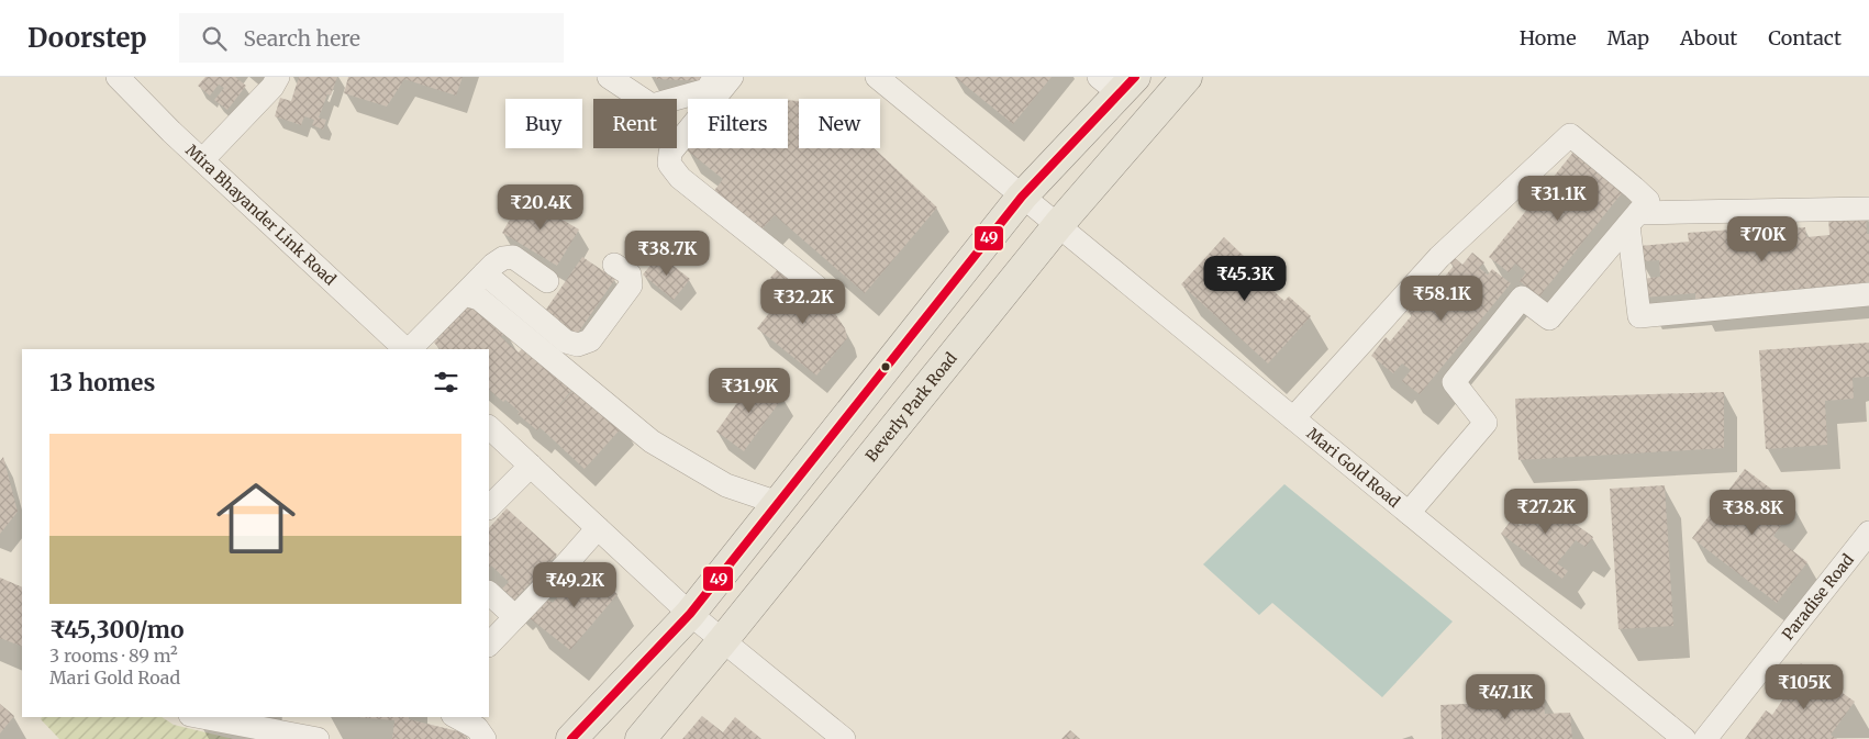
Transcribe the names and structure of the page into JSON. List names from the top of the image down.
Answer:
{
  "streets": {
    "main road": ["Beverly Park Road"],
    "street": ["Mira Bhayander Link Road", "Mari Gold Road", "Paradise Road"]
  },
  "crossings": [
    ["Beverly Park Road", "Mari Gold Road"]
  ],
  "lines": ["transit line 49"],
  "page": {
    "header": "Doorstep",
    "search": "Search here",
    "nav": [
      "Home",
      "Map",
      "About",
      "Contact"
    ],
    "chip": [
      "Buy",
      "Rent",
      "Filters",
      "New"
    ],
    "price": [
      "₹31.1K",
      "₹20.4K",
      "₹70K",
      "₹38.7K",
      "₹45.3K",
      "₹58.1K",
      "₹32.2K",
      "₹31.9K",
      "₹27.2K",
      "₹38.8K",
      "₹49.2K",
      "₹105K",
      "₹47.1K"
    ],
    "heading": "13 homes",
    "list": [
      {
        "name": "₹45,300/mo",
        "note": "3 rooms · 89 m² · Mari Gold Road"
      }
    ]
  }
}
